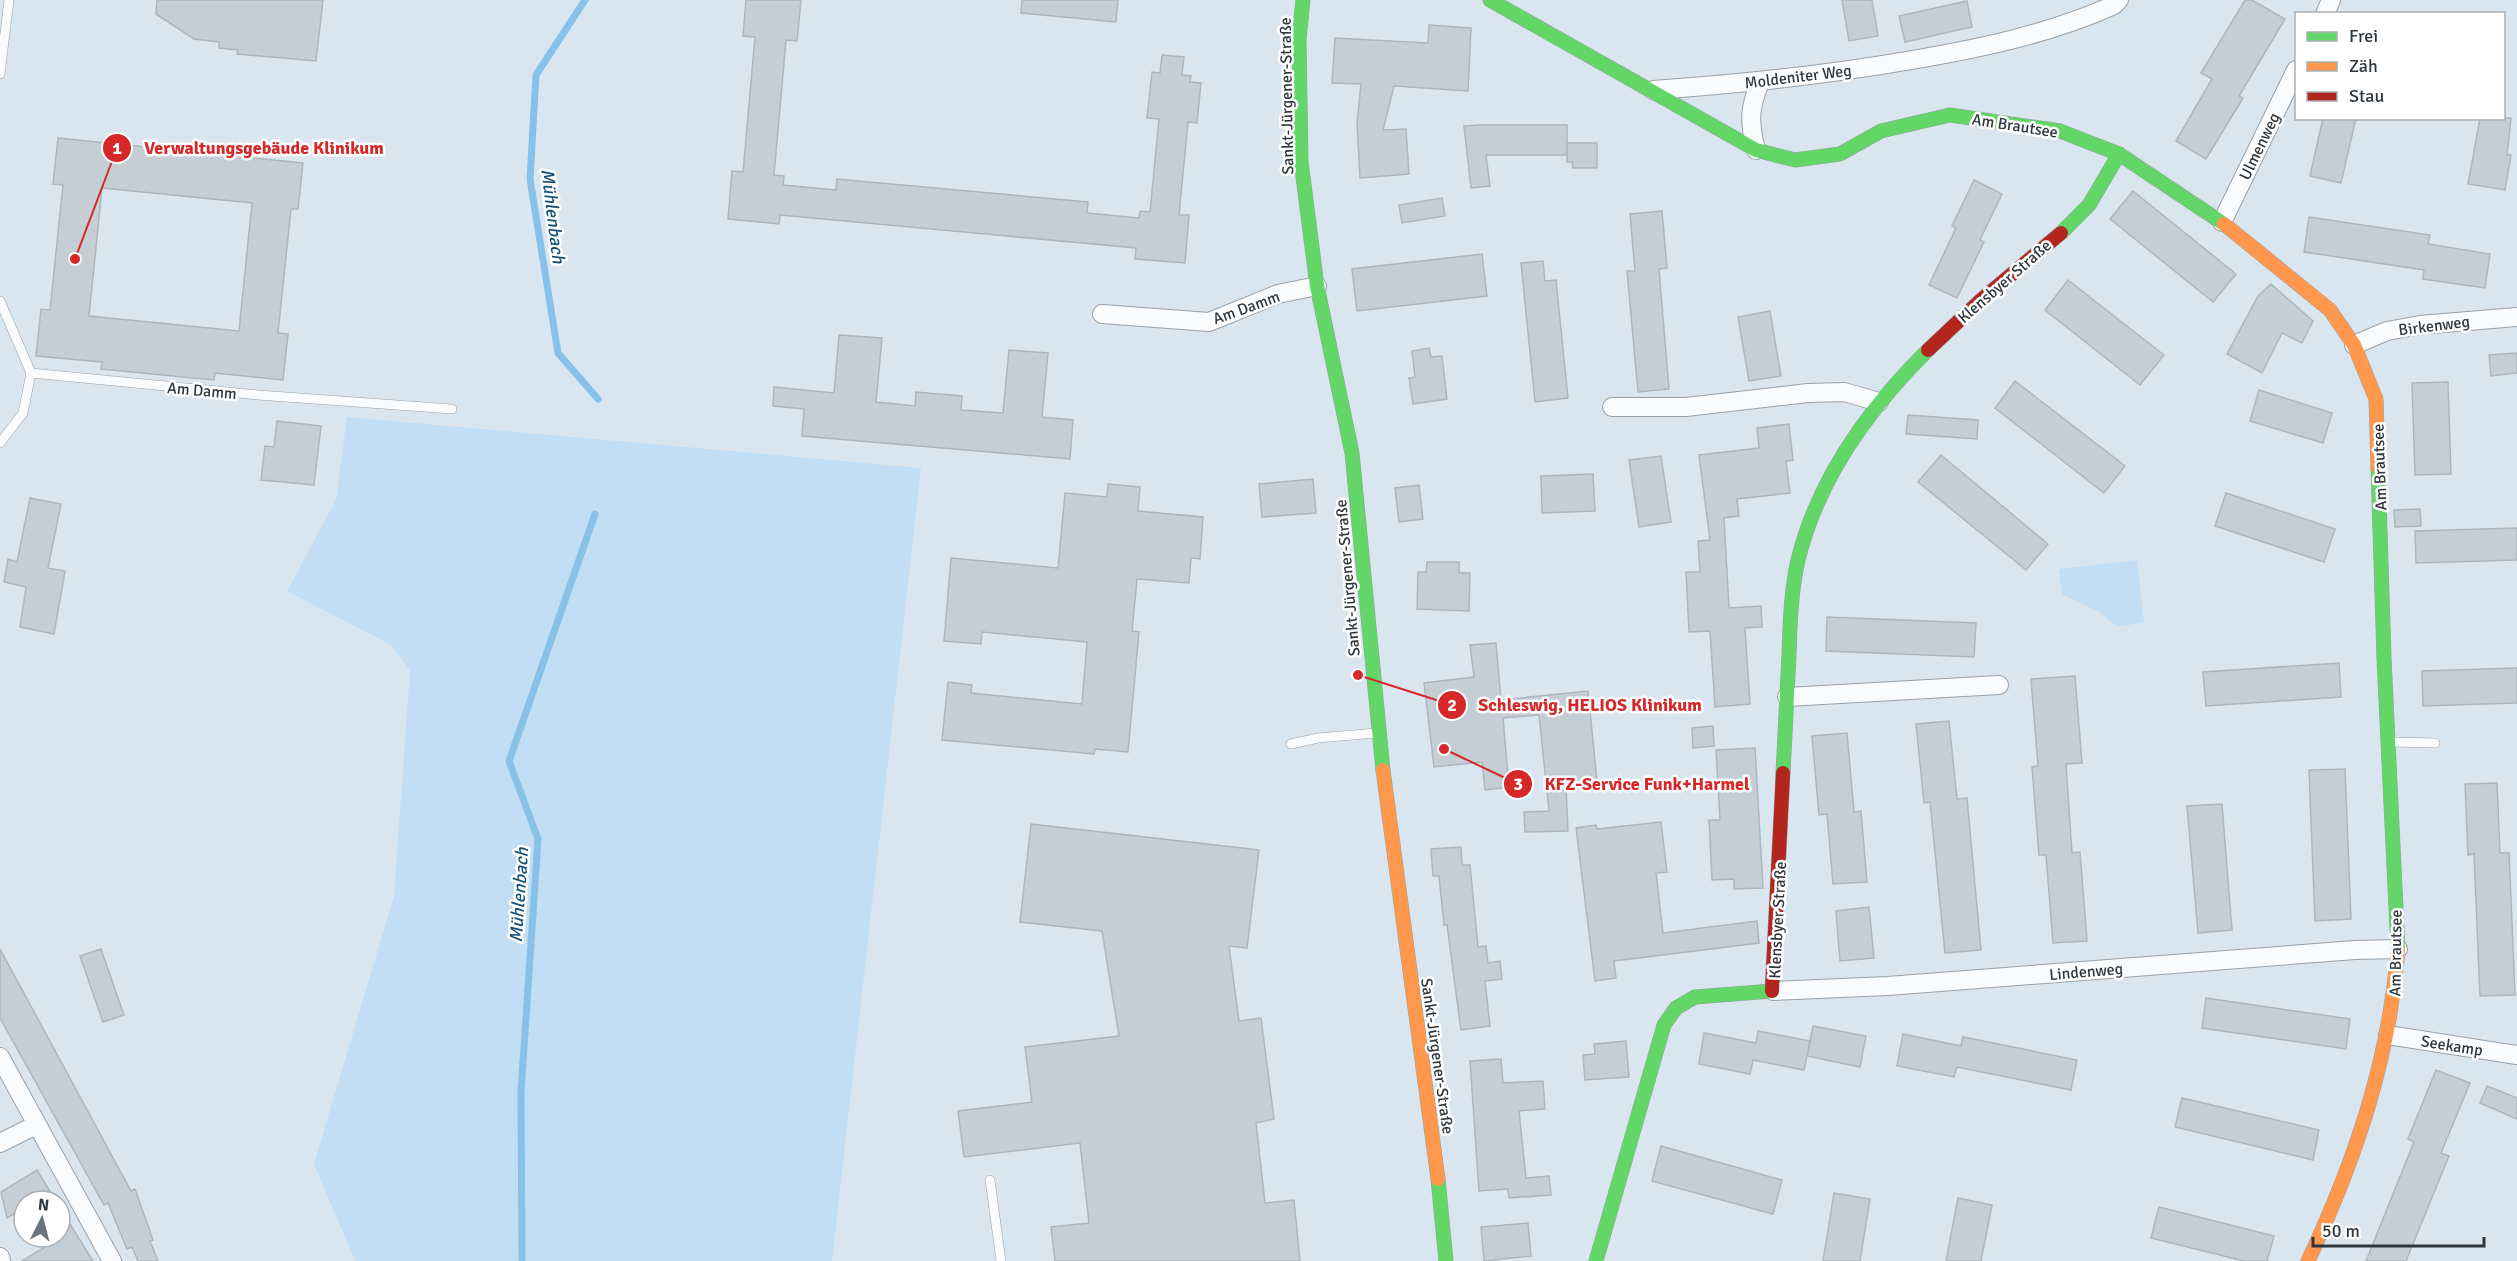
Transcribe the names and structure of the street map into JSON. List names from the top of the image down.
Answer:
{
  "streets": {
    "street": [
      "Moldeniter Weg",
      "Sankt-Jürgener-Straße",
      "Am Brautsee",
      "Ulmenweg",
      "Klensbyer Straße",
      "Am Damm",
      "Birkenweg",
      "Lindenweg",
      "Seekamp"
    ]
  },
  "crossings": [
    ["Moldeniter Weg", "Am Brautsee"],
    ["Sankt-Jürgener-Straße", "Am Damm"],
    ["Am Brautsee", "Ulmenweg"],
    ["Am Brautsee", "Klensbyer Straße"],
    ["Am Brautsee", "Birkenweg"],
    ["Am Brautsee", "Lindenweg"],
    ["Am Brautsee", "Seekamp"],
    ["Klensbyer Straße", "Lindenweg"]
  ],
  "water": ["Mühlenbach"],
  "places": ["Verwaltungsgebäude Klinikum", "Schleswig, HELIOS Klinikum", "KFZ-Service Funk+Harmel"],
  "legend": ["Frei", "Zäh", "Stau"],
  "scale_bar": "50 m",
  "north": "top"
}
